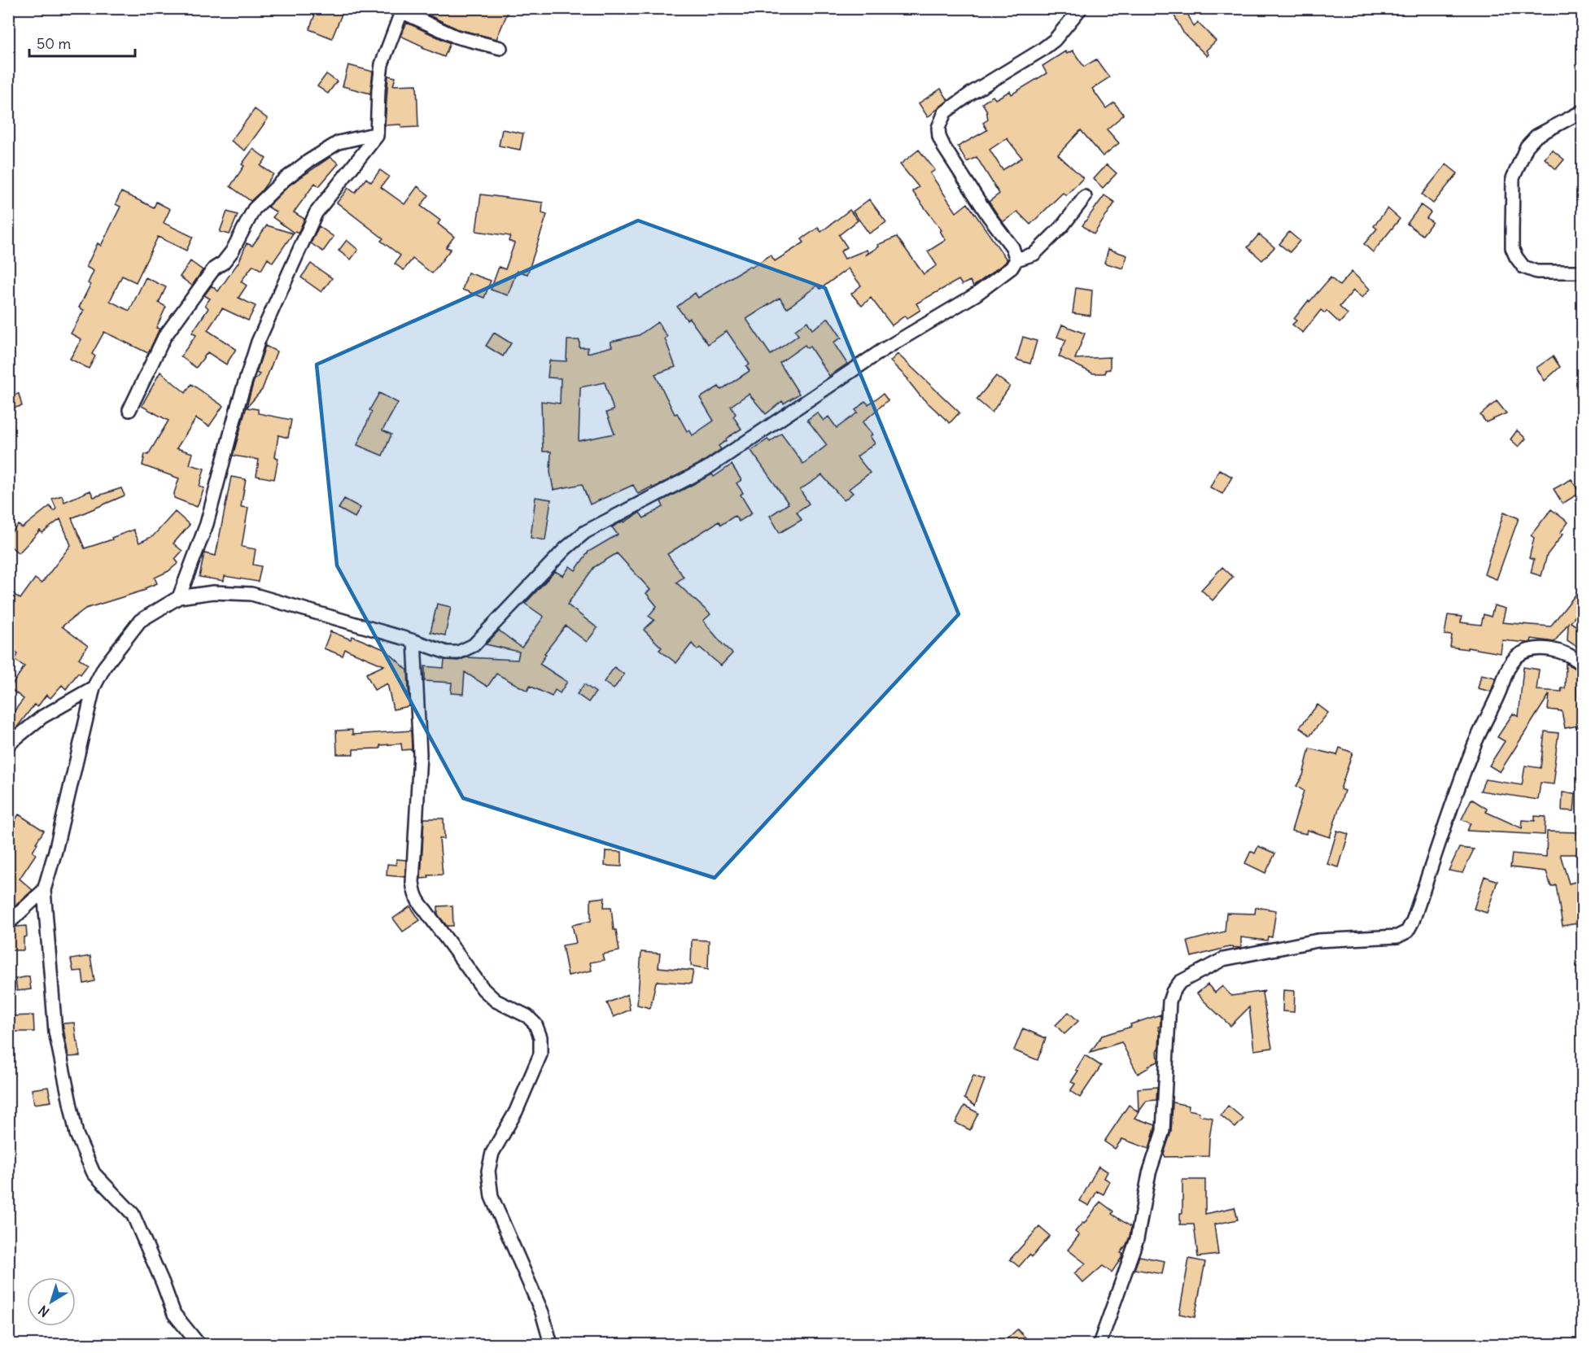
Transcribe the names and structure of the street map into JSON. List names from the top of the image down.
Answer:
{
  "scale_bar": "50 m",
  "north": "bottom left"
}
